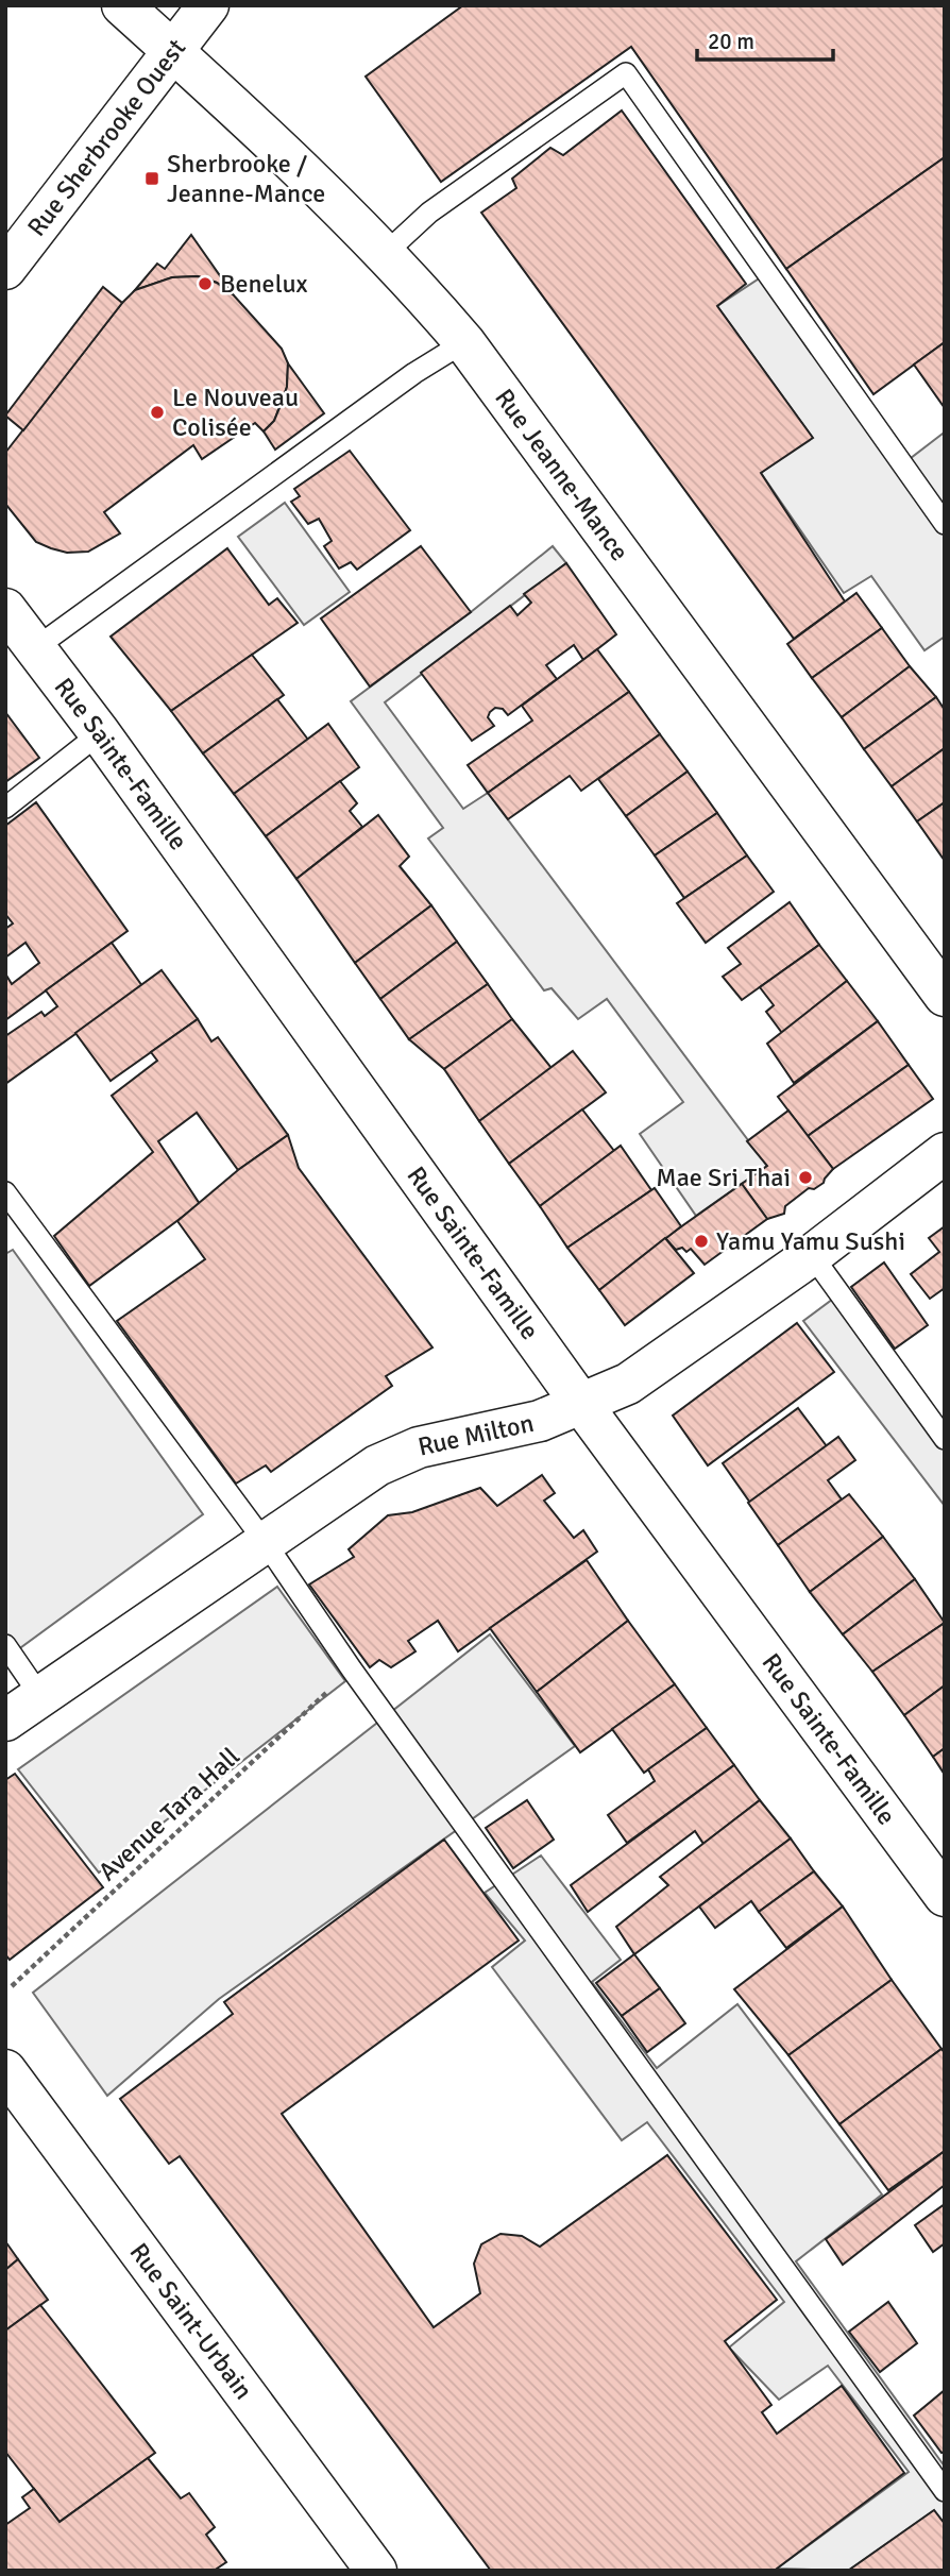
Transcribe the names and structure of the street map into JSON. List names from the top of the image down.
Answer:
{
  "streets": {
    "street": [
      "Rue Sherbrooke Ouest",
      "Rue Jeanne-Mance",
      "Rue Sainte-Famille",
      "Rue Milton",
      "Rue Saint-Urbain"
    ],
    "path": ["Avenue Tara Hall"]
  },
  "crossings": [
    ["Rue Sherbrooke Ouest", "Rue Jeanne-Mance"],
    ["Rue Sainte-Famille", "Rue Milton"]
  ],
  "places": {
    "transit": ["Sherbrooke / Jeanne-Mance"],
    "other": [
      "Benelux",
      "Le Nouveau Colisée",
      "Mae Sri Thai",
      "Yamu Yamu Sushi"
    ]
  },
  "scale_bar": "20 m"
}
